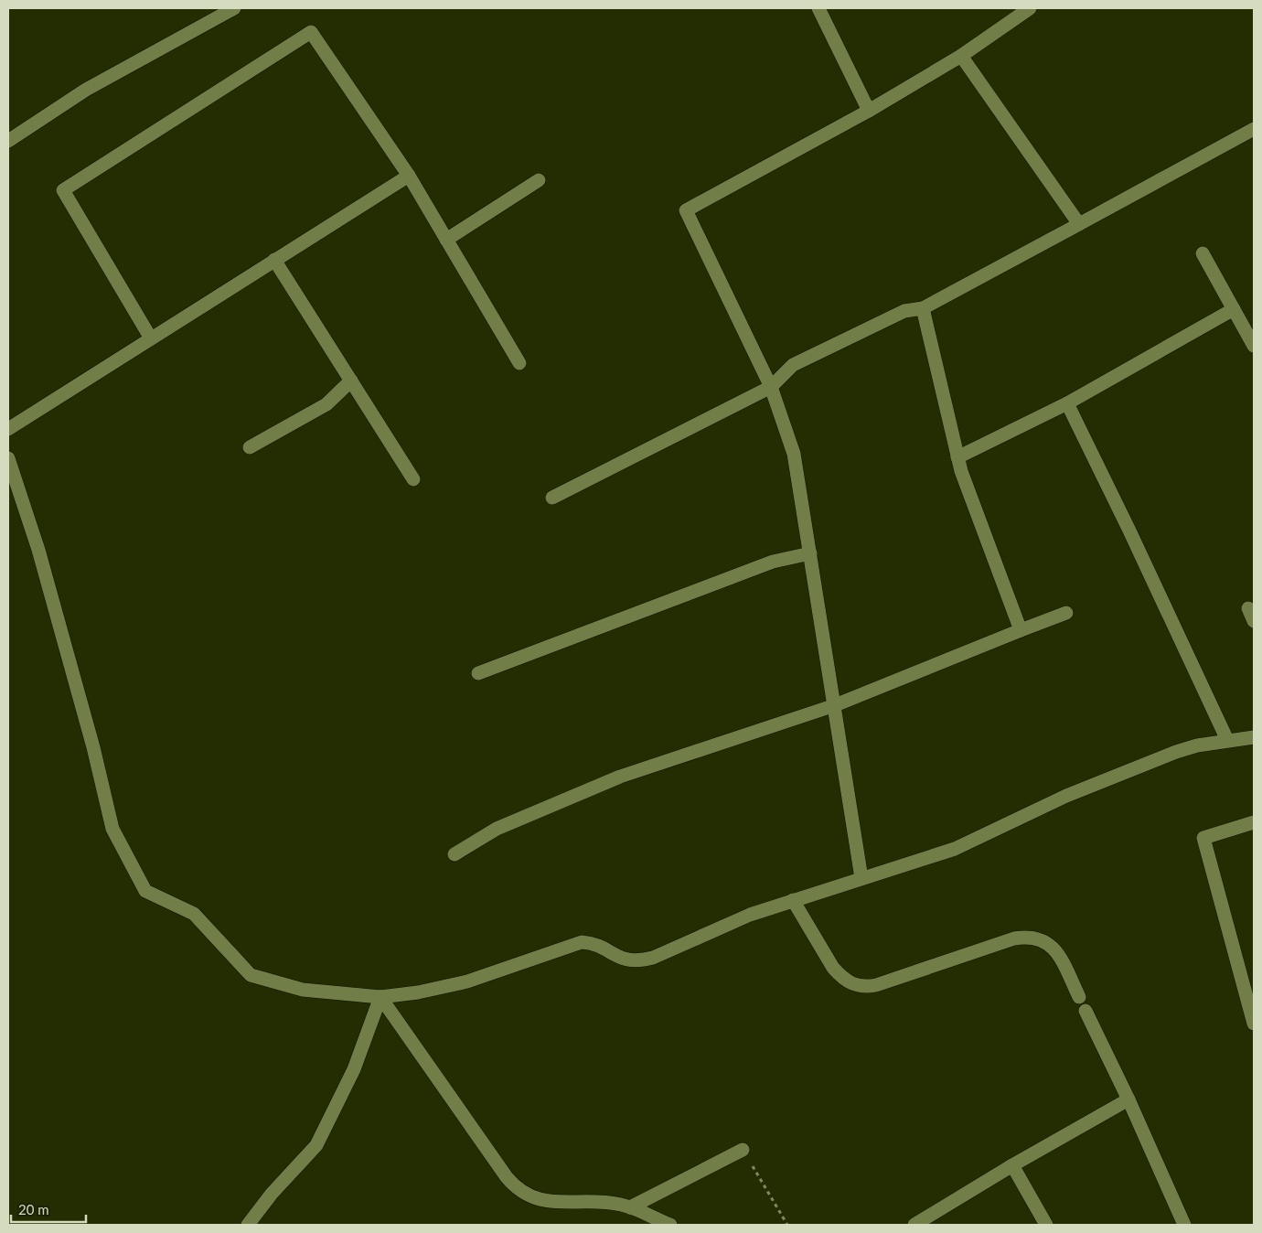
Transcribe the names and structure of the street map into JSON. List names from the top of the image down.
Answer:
{
  "scale_bar": "20 m"
}
